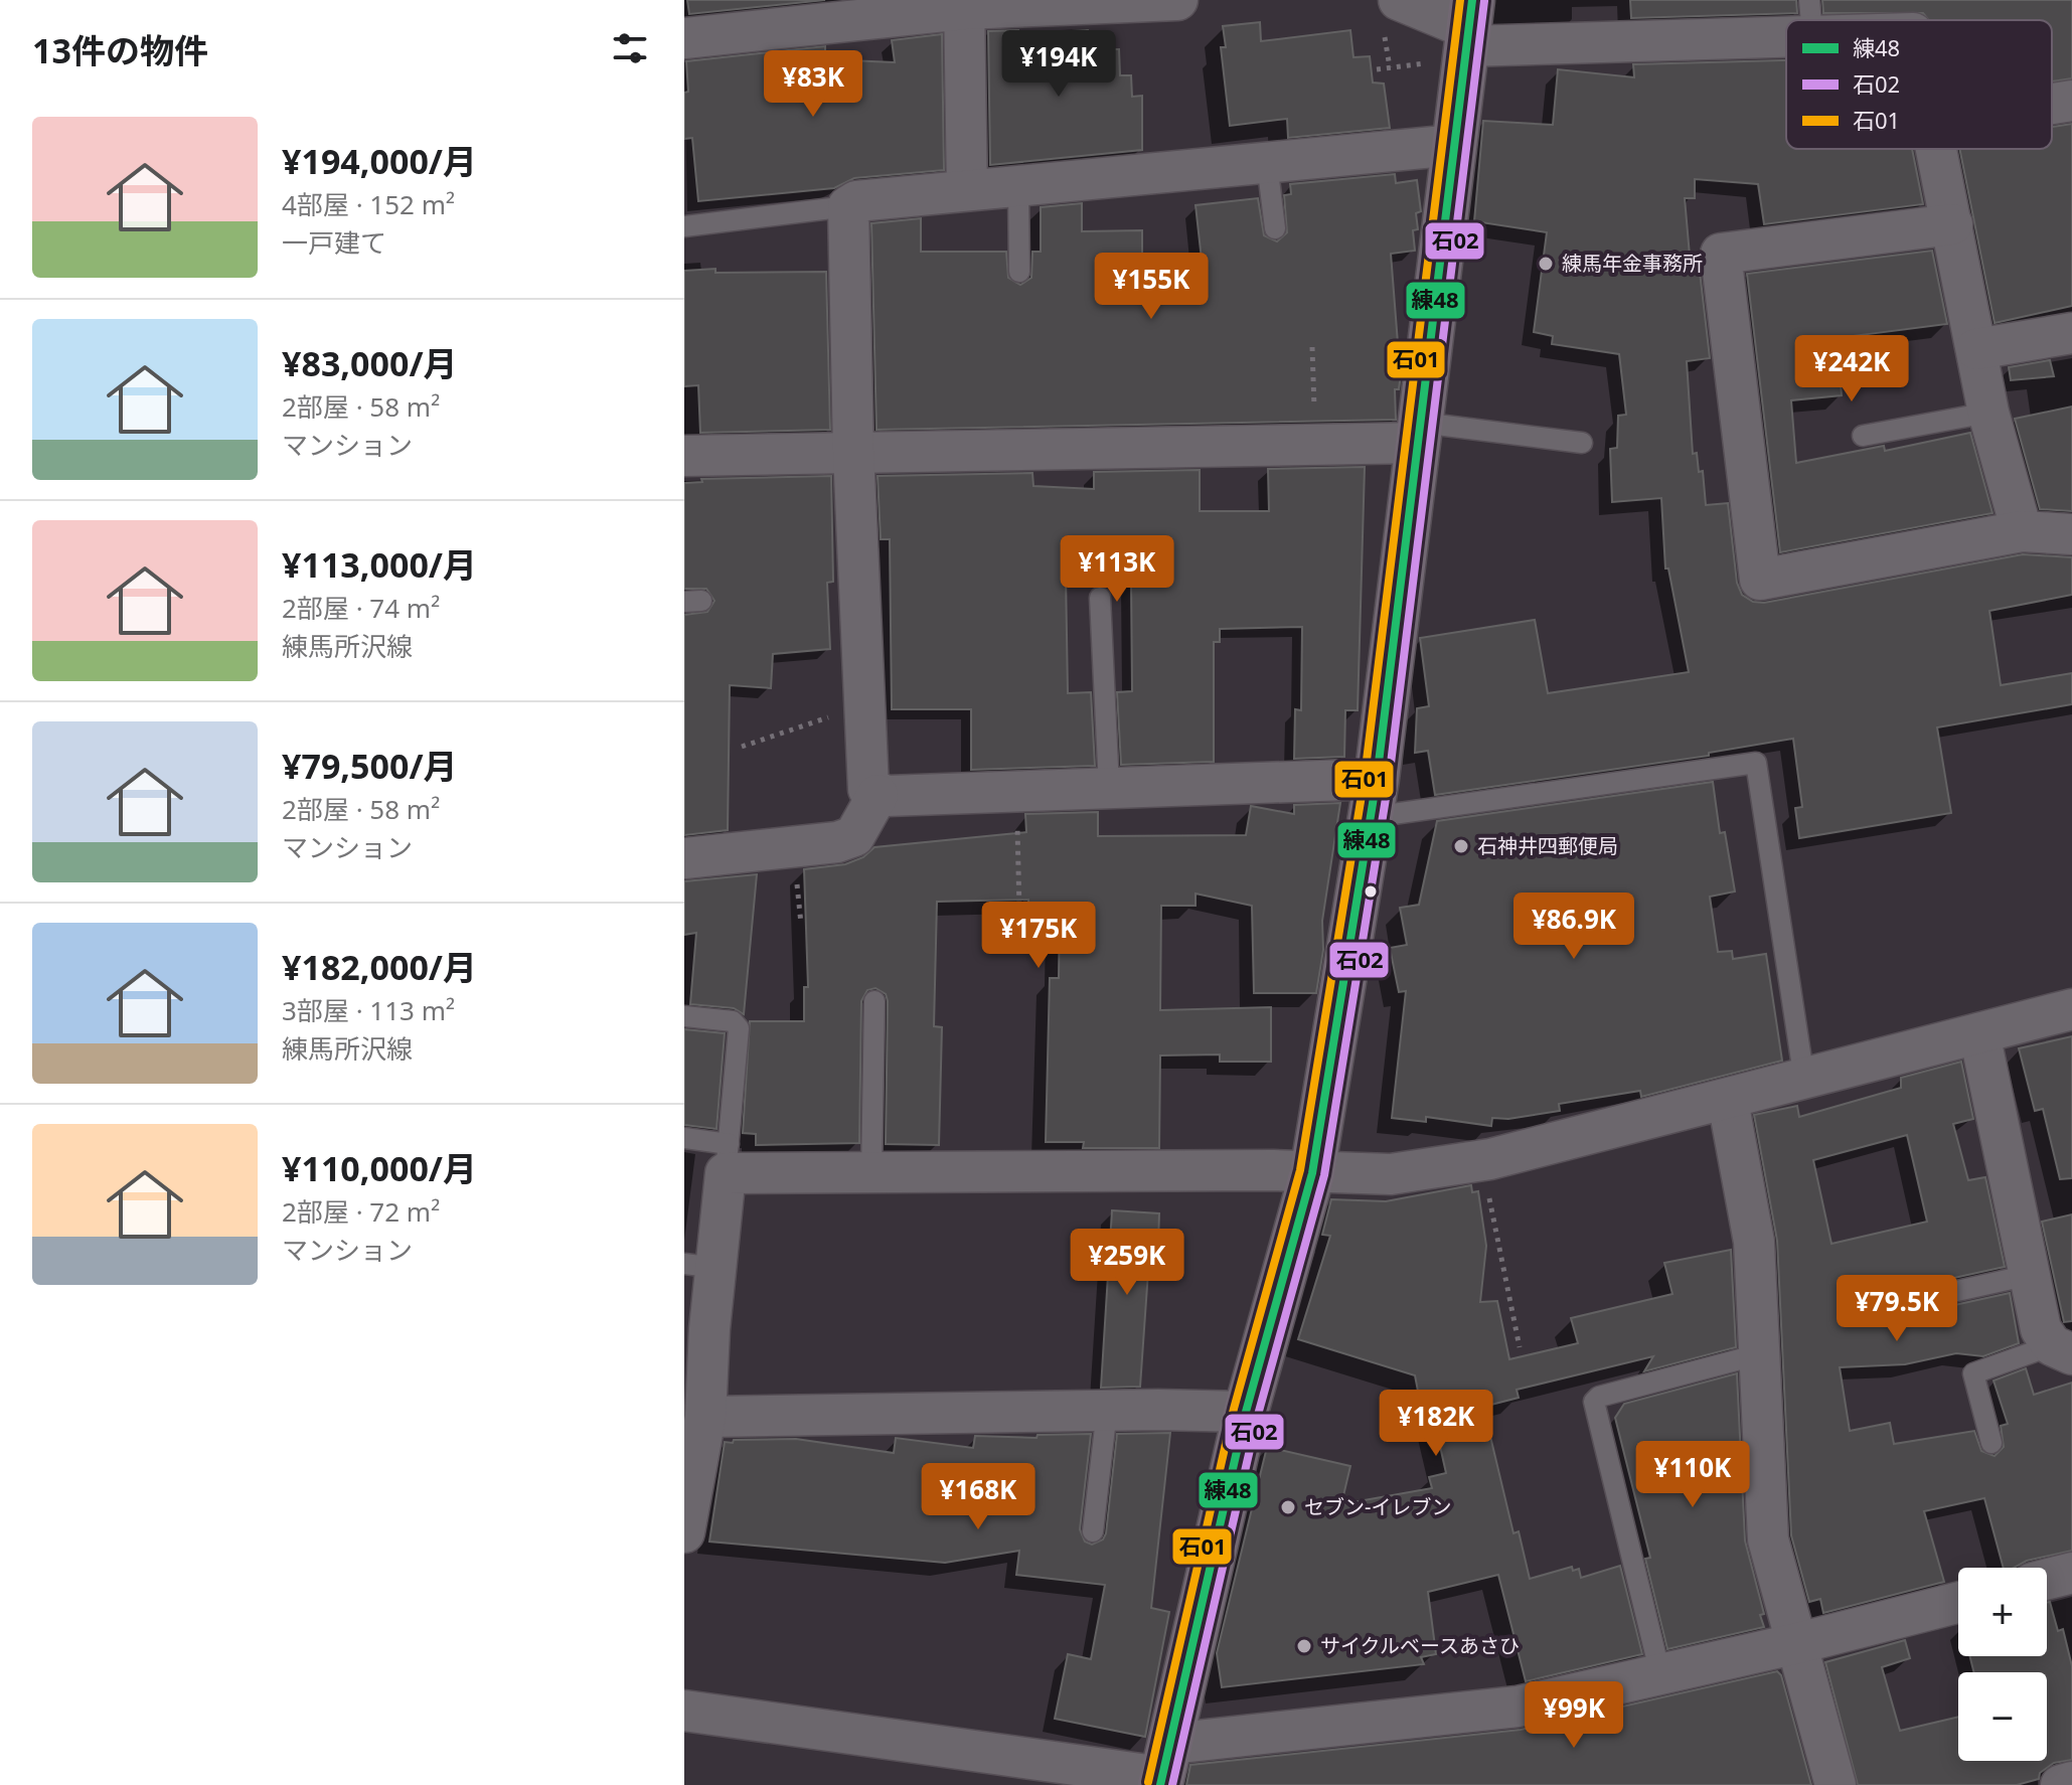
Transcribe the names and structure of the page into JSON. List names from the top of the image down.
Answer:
{
  "places": [
    "練馬年金事務所",
    "石神井四郵便局",
    "セブン-イレブン",
    "サイクルベースあさひ"
  ],
  "lines": ["transit line 練48", "transit line 石01", "transit line 石02"],
  "legend": ["練48", "石02", "石01"],
  "page": {
    "heading": "13件の物件",
    "price": [
      "¥194K",
      "¥83K",
      "¥155K",
      "¥242K",
      "¥113K",
      "¥86.9K",
      "¥175K",
      "¥259K",
      "¥79.5K",
      "¥182K",
      "¥110K",
      "¥168K",
      "¥99K"
    ],
    "list": [
      {
        "name": "¥194,000/月",
        "note": "4部屋 · 152 m² · 一戸建て"
      },
      {
        "name": "¥83,000/月",
        "note": "2部屋 · 58 m² · マンション"
      },
      {
        "name": "¥113,000/月",
        "note": "2部屋 · 74 m² · 練馬所沢線"
      },
      {
        "name": "¥79,500/月",
        "note": "2部屋 · 58 m² · マンション"
      },
      {
        "name": "¥182,000/月",
        "note": "3部屋 · 113 m² · 練馬所沢線"
      },
      {
        "name": "¥110,000/月",
        "note": "2部屋 · 72 m² · マンション"
      }
    ],
    "map_buttons": ["+", "−"]
  }
}
